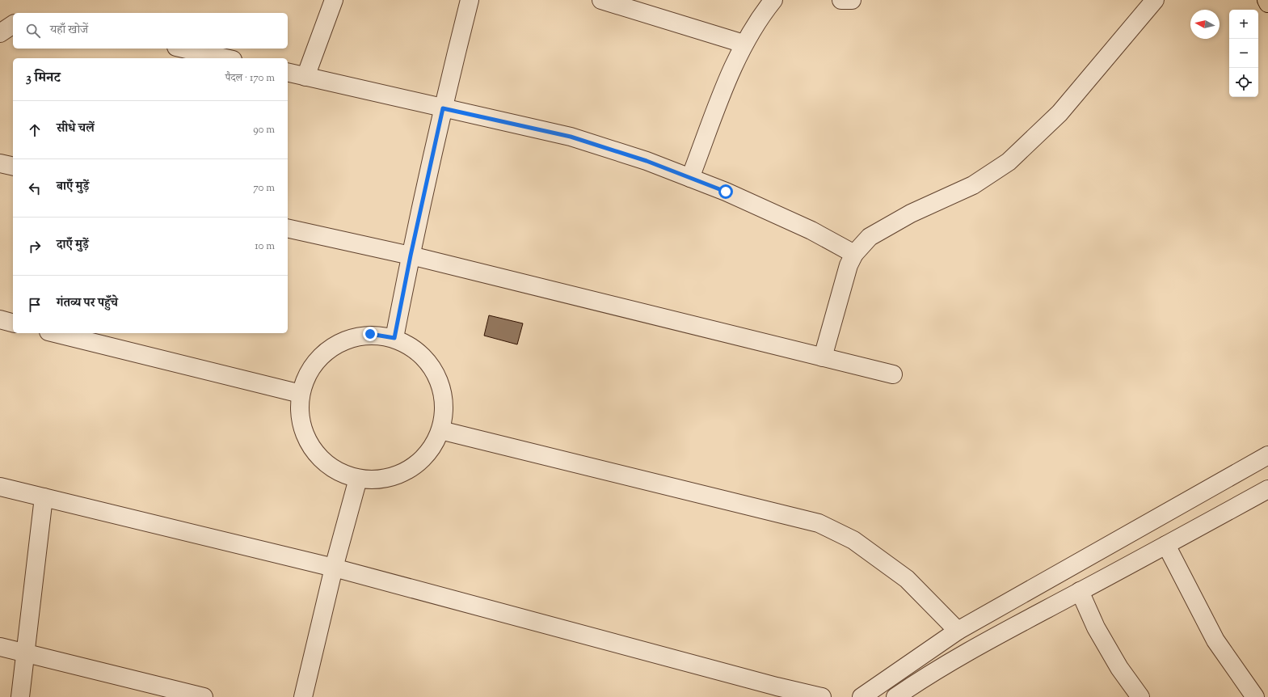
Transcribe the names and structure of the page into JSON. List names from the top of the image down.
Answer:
{
  "north": "left",
  "page": {
    "map_buttons": ["+", "−"],
    "search": "यहाँ खोजें",
    "heading": ["3 मिनट", "पैदल · 170 m"],
    "list": [
      ["सीधे चलें", "90 m"],
      ["बाएँ मुड़ें", "70 m"],
      ["दाएँ मुड़ें", "10 m"],
      "गंतव्य पर पहुँचे"
    ]
  }
}
